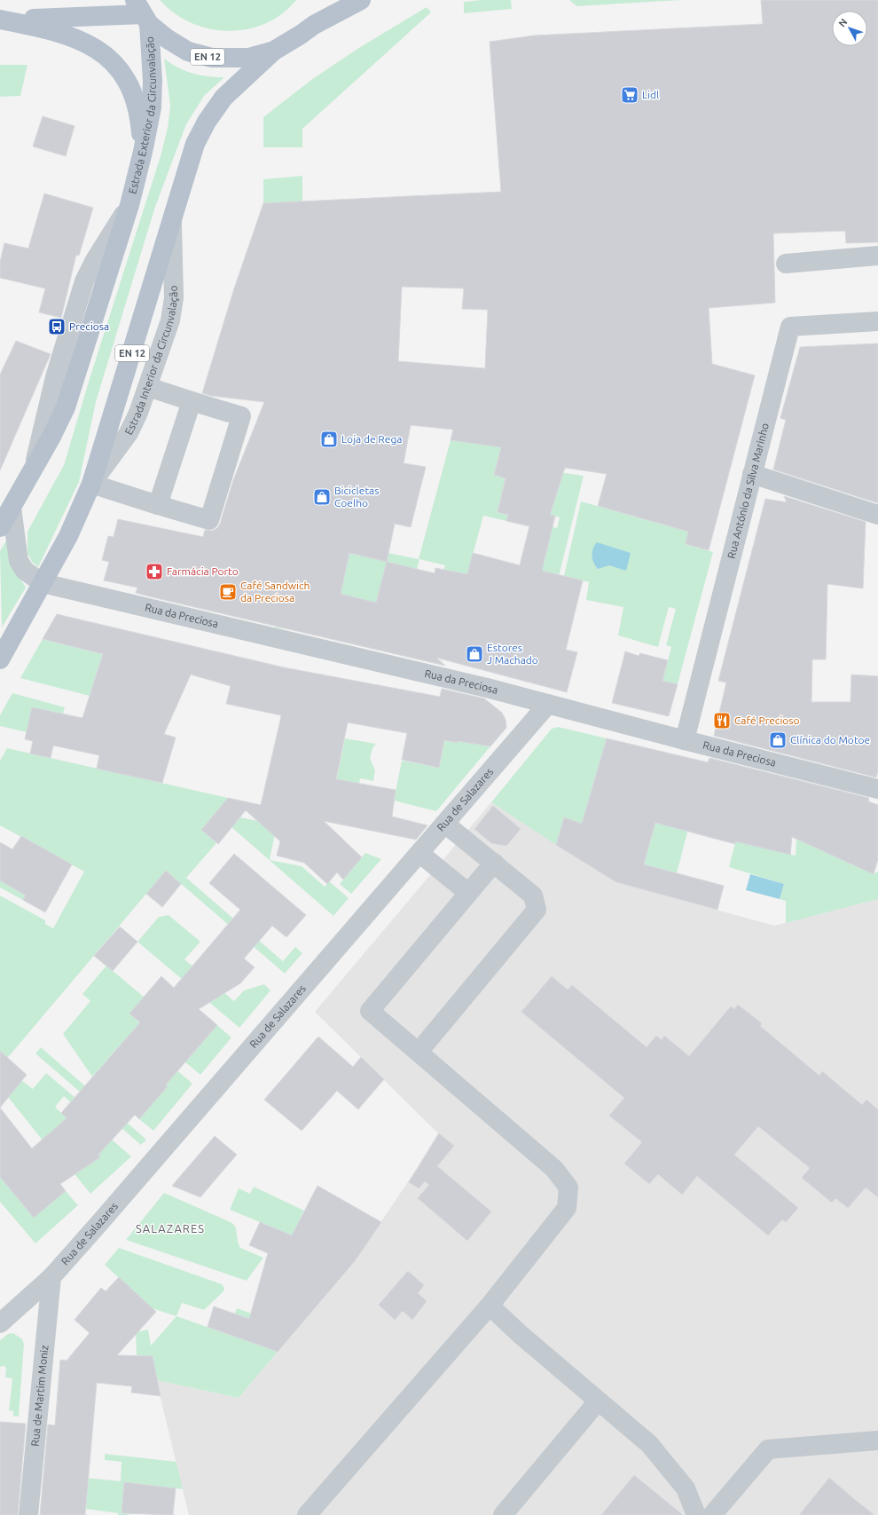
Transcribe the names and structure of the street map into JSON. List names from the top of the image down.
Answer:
{
  "streets": {
    "main road": ["EN 12", "Estrada Exterior da Circunvalação", "Estrada Interior da Circunvalação"],
    "street": [
      "Rua António da Silva Marinho",
      "Rua da Preciosa",
      "Rua de Salazares",
      "Rua de Martim Moniz"
    ]
  },
  "crossings": [
    ["EN 12", "Estrada Exterior da Circunvalação"],
    ["EN 12", "Estrada Interior da Circunvalação"],
    ["Estrada Interior da Circunvalação", "Rua da Preciosa"],
    ["Rua António da Silva Marinho", "Rua da Preciosa"],
    ["Rua da Preciosa", "Rua de Salazares"],
    ["Rua de Salazares", "Rua de Martim Moniz"]
  ],
  "districts": ["SALAZARES"],
  "places": {
    "supermarket": ["Lidl"],
    "bus stop": ["Preciosa"],
    "shop": [
      "Loja de Rega",
      "Bicicletas Coelho",
      "Estores J Machado",
      "Clínica do Motoe"
    ],
    "pharmacy": ["Farmácia Porto"],
    "cafe": ["Café Sandwich da Preciosa"],
    "restaurant": ["Café Precioso"]
  },
  "north": "top left"
}
